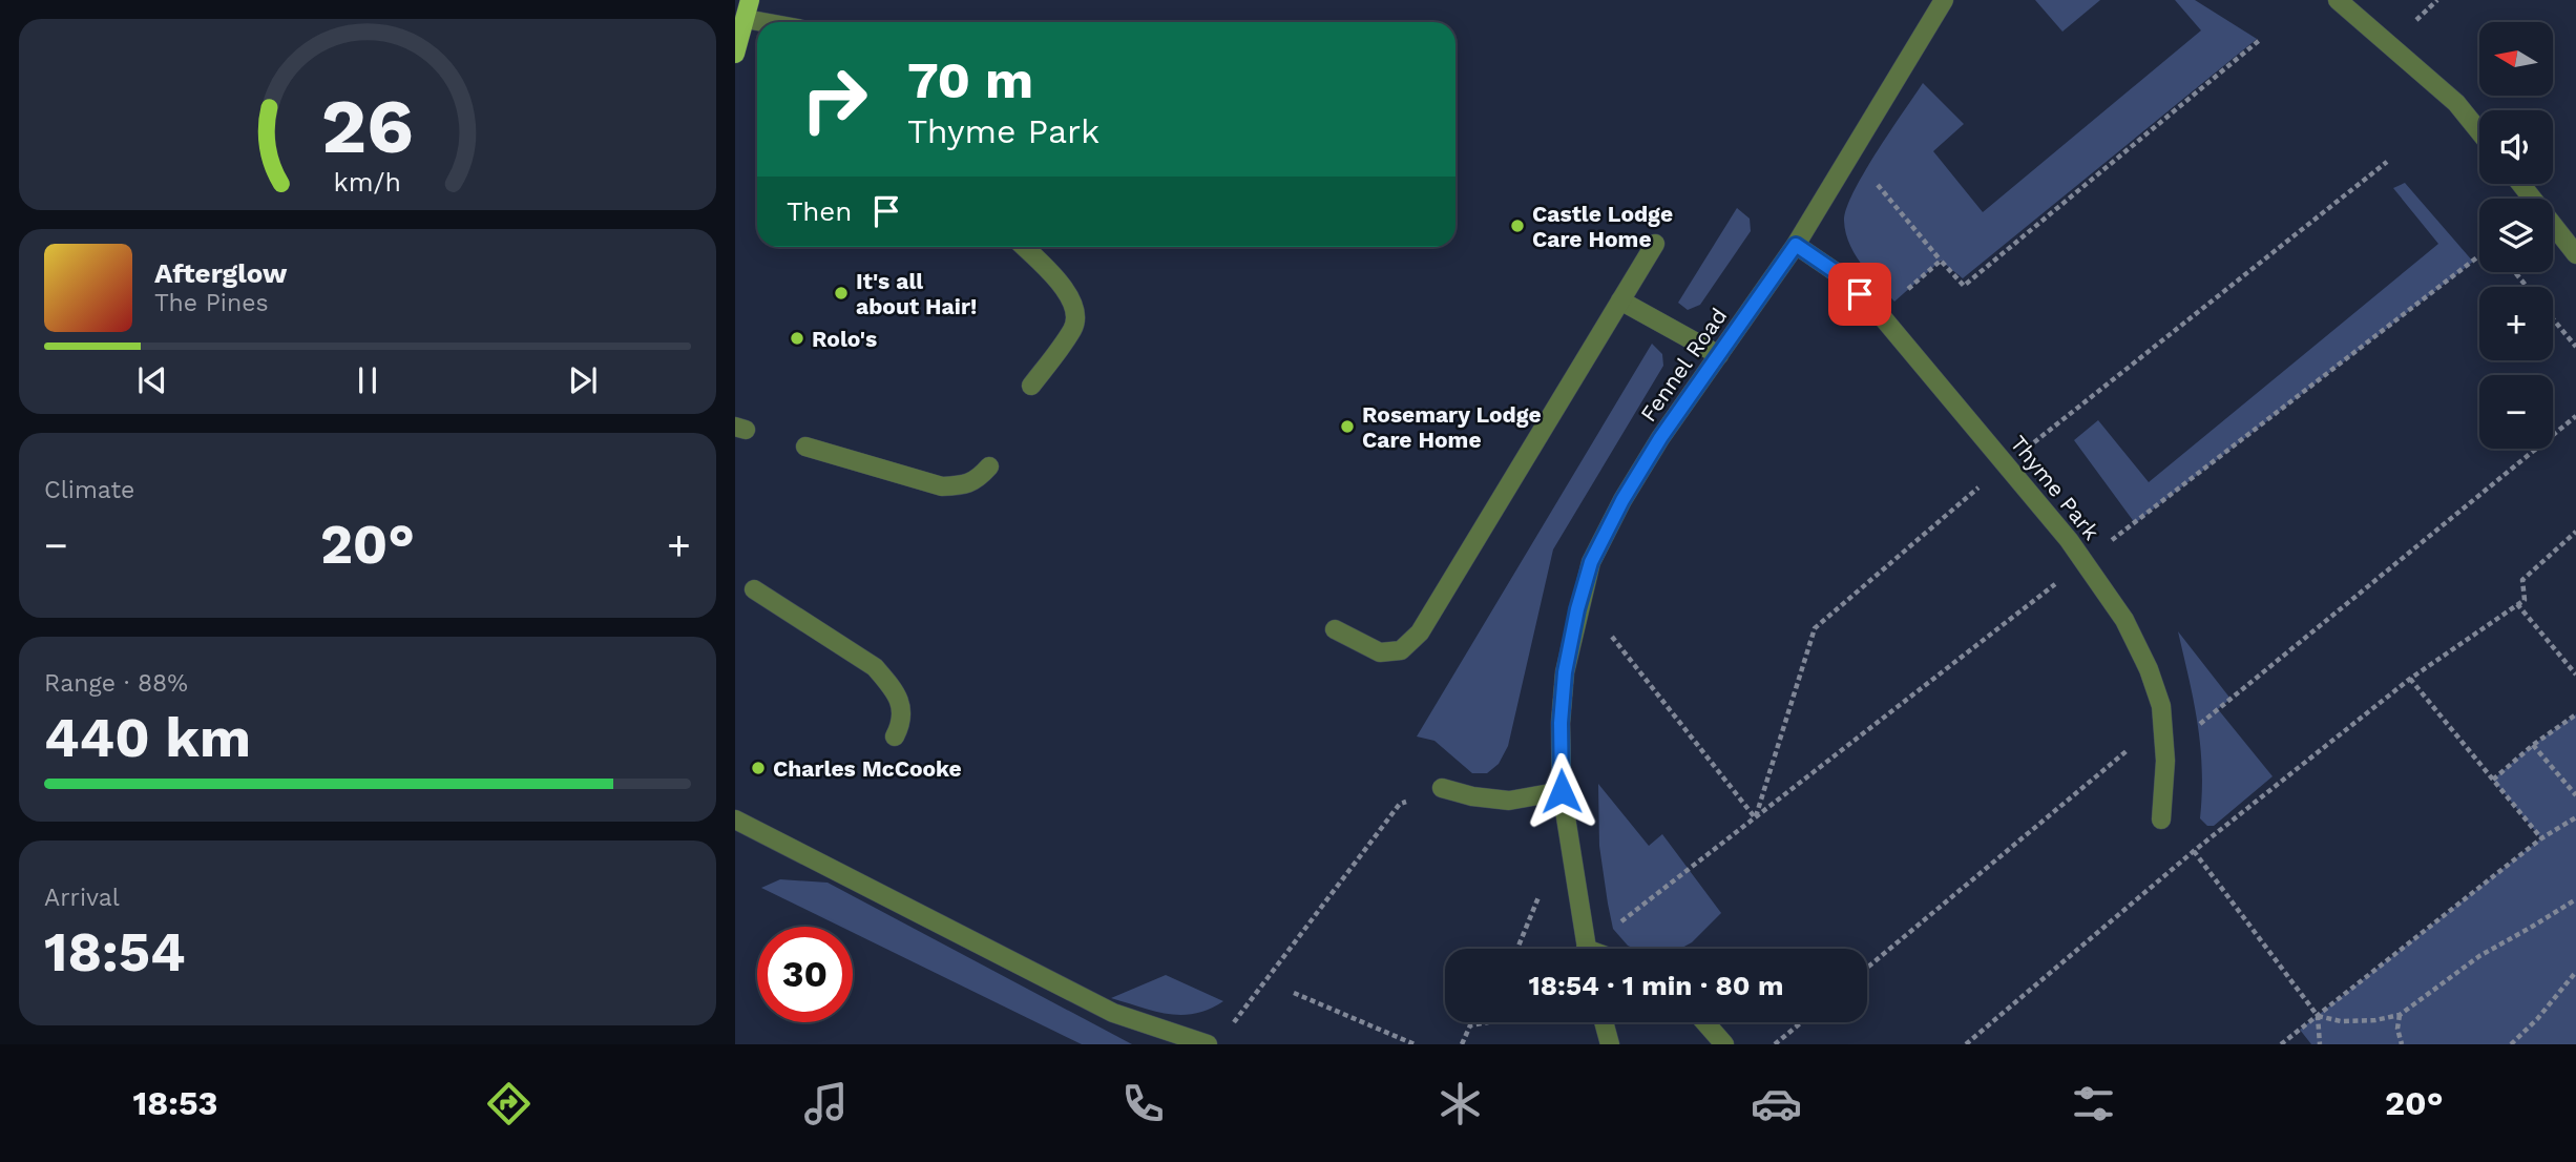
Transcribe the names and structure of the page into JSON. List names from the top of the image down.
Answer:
{
  "streets": {
    "street": ["Fennel Road", "Thyme Park"]
  },
  "crossings": [
    ["Fennel Road", "Thyme Park"]
  ],
  "places": [
    "Castle Lodge Care Home",
    "It's all about Hair!",
    "Rolo's",
    "Rosemary Lodge Care Home",
    "Charles McCooke"
  ],
  "north": "left",
  "page": {
    "map_buttons": ["+", "−"],
    "turn": ["70 m", "Thyme Park"],
    "then": "Then",
    "song": ["Afterglow", "The Pines"],
    "tile": [
      "Climate",
      ["Range · 88%", "440 km"],
      ["Arrival", "18:54"]
    ],
    "heat": ["−", "20°", "+"],
    "limit": "30",
    "trip": "18:54 · 1 min · 80 m",
    "tabs": ["18:53", "20°"],
    "gauge": ["26", "km/h"]
  }
}
